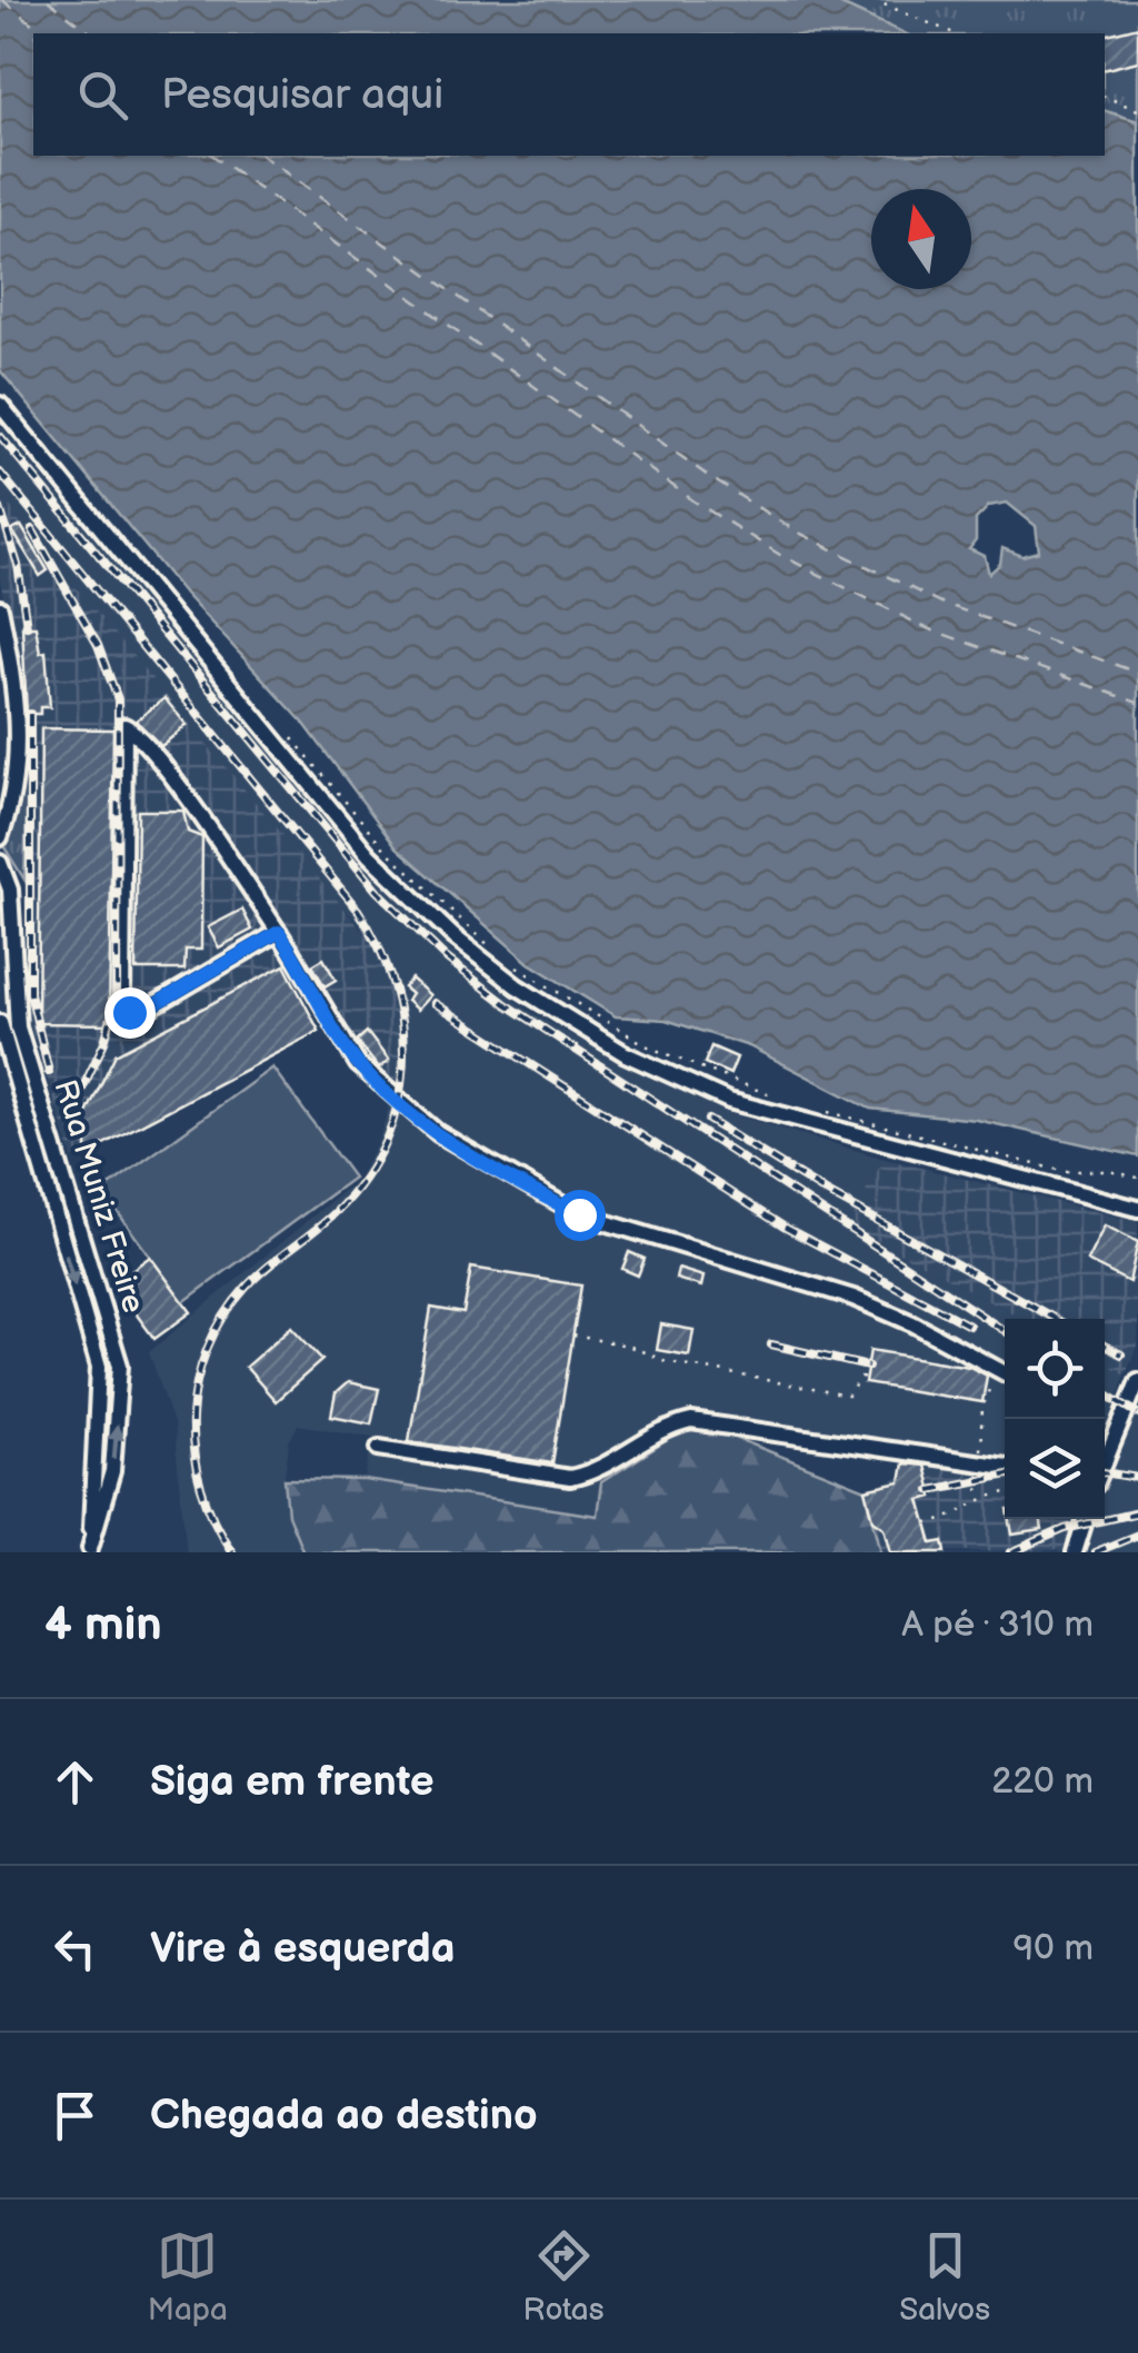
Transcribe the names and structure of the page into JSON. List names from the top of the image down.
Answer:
{
  "streets": {
    "street": ["Rua Muniz Freire"]
  },
  "north": "top",
  "page": {
    "search": "Pesquisar aqui",
    "heading": ["4 min", "A pé · 310 m"],
    "list": [
      ["Siga em frente", "220 m"],
      ["Vire à esquerda", "90 m"],
      "Chegada ao destino"
    ],
    "nav": ["Mapa", "Rotas", "Salvos"]
  }
}
